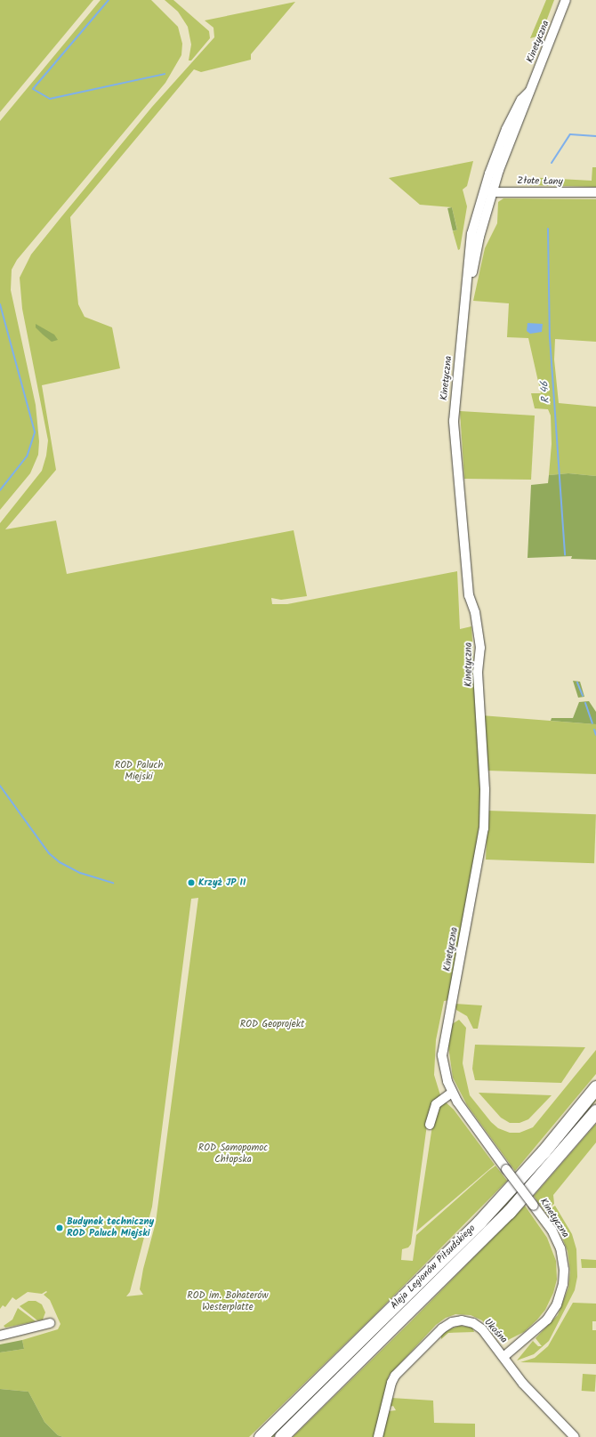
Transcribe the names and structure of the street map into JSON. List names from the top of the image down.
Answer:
{
  "streets": {
    "highway": ["Aleja Legionów Piłsudskiego"],
    "street": ["Kinetyczna", "Złote Łany", "Ukośna"]
  },
  "crossings": [
    ["Kinetyczna", "Złote Łany"],
    ["Kinetyczna", "Ukośna"]
  ],
  "water": ["R 46"],
  "parks": [
    "ROD Paluch Miejski",
    "ROD Geoprojekt",
    "ROD Samopomoc Chłopska",
    "ROD im. Bohaterów Westerplatte"
  ],
  "places": ["Krzyż JP II", "Budynek techniczny ROD Paluch Miejski"]
}
